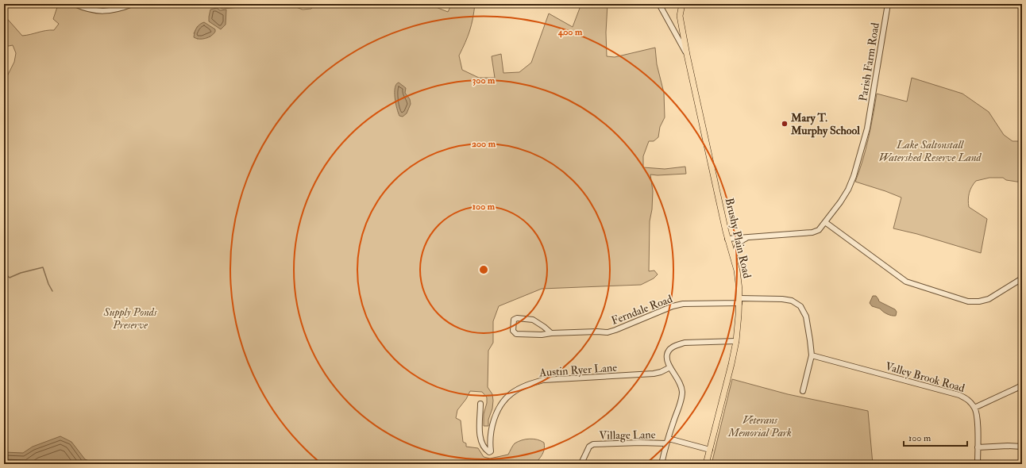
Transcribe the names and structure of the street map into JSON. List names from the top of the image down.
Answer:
{
  "streets": {
    "main road": ["Brushy Plain Road"],
    "street": [
      "Parish Farm Road",
      "Ferndale Road",
      "Austin Ryer Lane",
      "Valley Brook Road",
      "Village Lane"
    ]
  },
  "crossings": [
    ["Parish Farm Road", "Brushy Plain Road"],
    ["Brushy Plain Road", "Ferndale Road"],
    ["Brushy Plain Road", "Village Lane"],
    ["Ferndale Road", "Valley Brook Road"]
  ],
  "parks": ["Lake Saltonstall Watershed Reserve Land", "Supply Ponds Preserve", "Veterans Memorial Park"],
  "places": ["Mary T. Murphy School"],
  "scale_bar": "100 m",
  "rings": [
    "400 m",
    "300 m",
    "200 m",
    "100 m"
  ]
}
